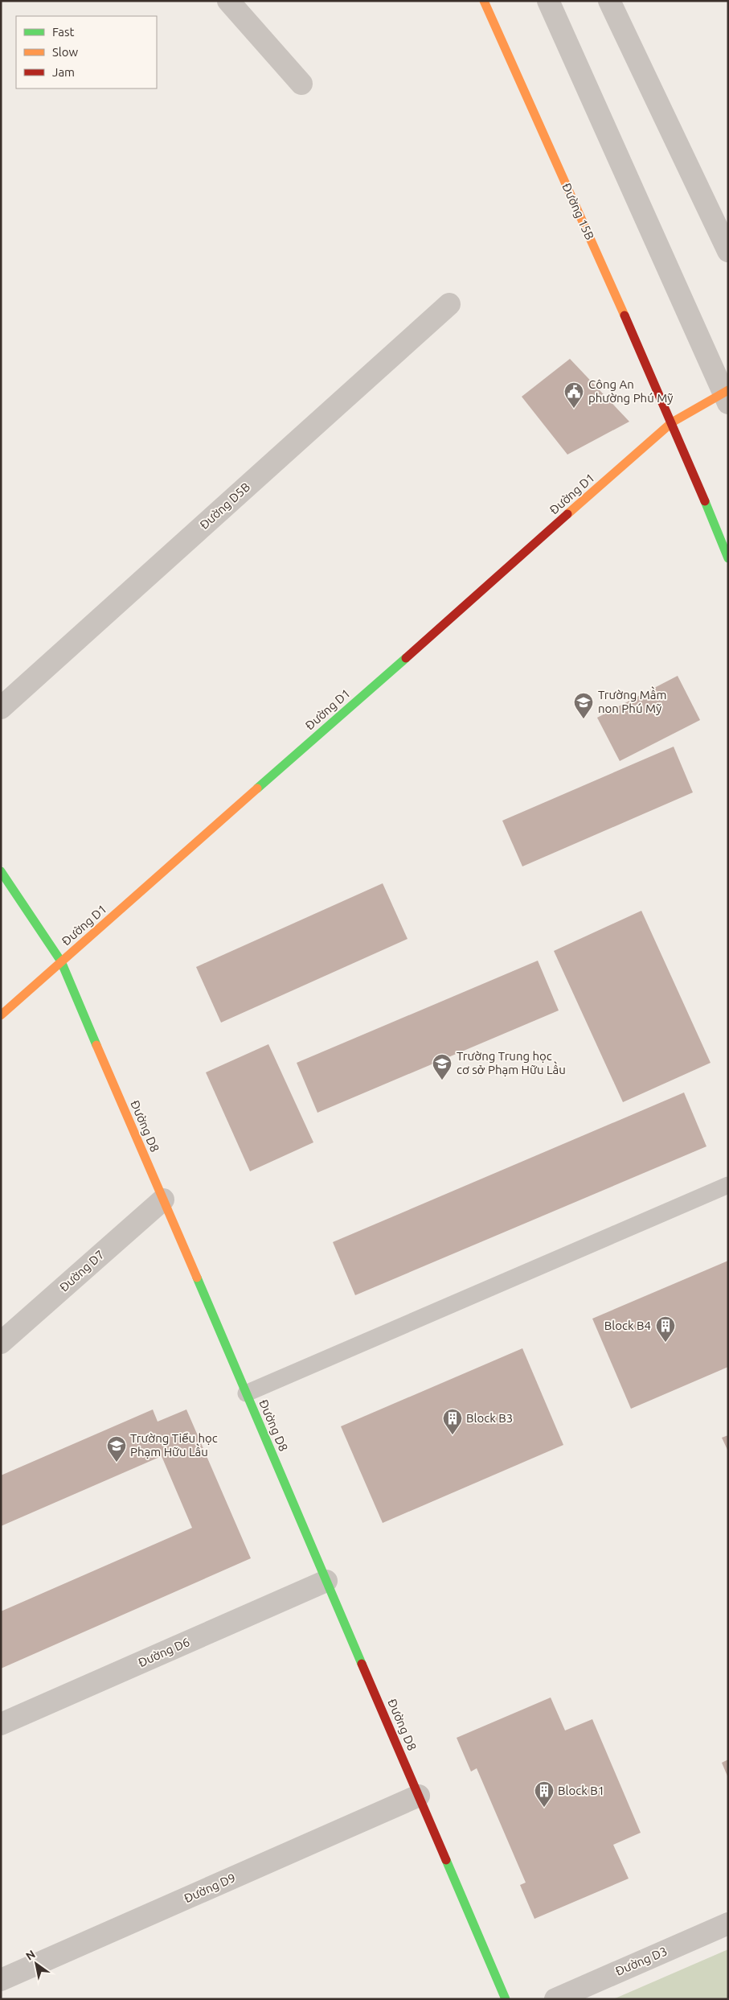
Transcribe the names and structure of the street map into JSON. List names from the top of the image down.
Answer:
{
  "streets": {
    "street": [
      "Đường 15B",
      "Đường D1",
      "Đường D5B",
      "Đường D8",
      "Đường D7",
      "Đường D6",
      "Đường D9",
      "Đường D3"
    ]
  },
  "crossings": [
    ["Đường 15B", "Đường D1"],
    ["Đường D1", "Đường D8"],
    ["Đường D8", "Đường D7"],
    ["Đường D8", "Đường D6"],
    ["Đường D8", "Đường D9"]
  ],
  "places": {
    "public building": ["Công An phường Phú Mỹ"],
    "school or university": ["Trường Mầm non Phú Mỹ", "Trường Trung học cơ sở Phạm Hữu Lầu", "Trường Tiểu học Phạm Hữu Lầu"],
    "building": ["Block B4", "Block B3", "Block B1"]
  },
  "legend": ["Fast", "Slow", "Jam"],
  "north": "top left"
}
